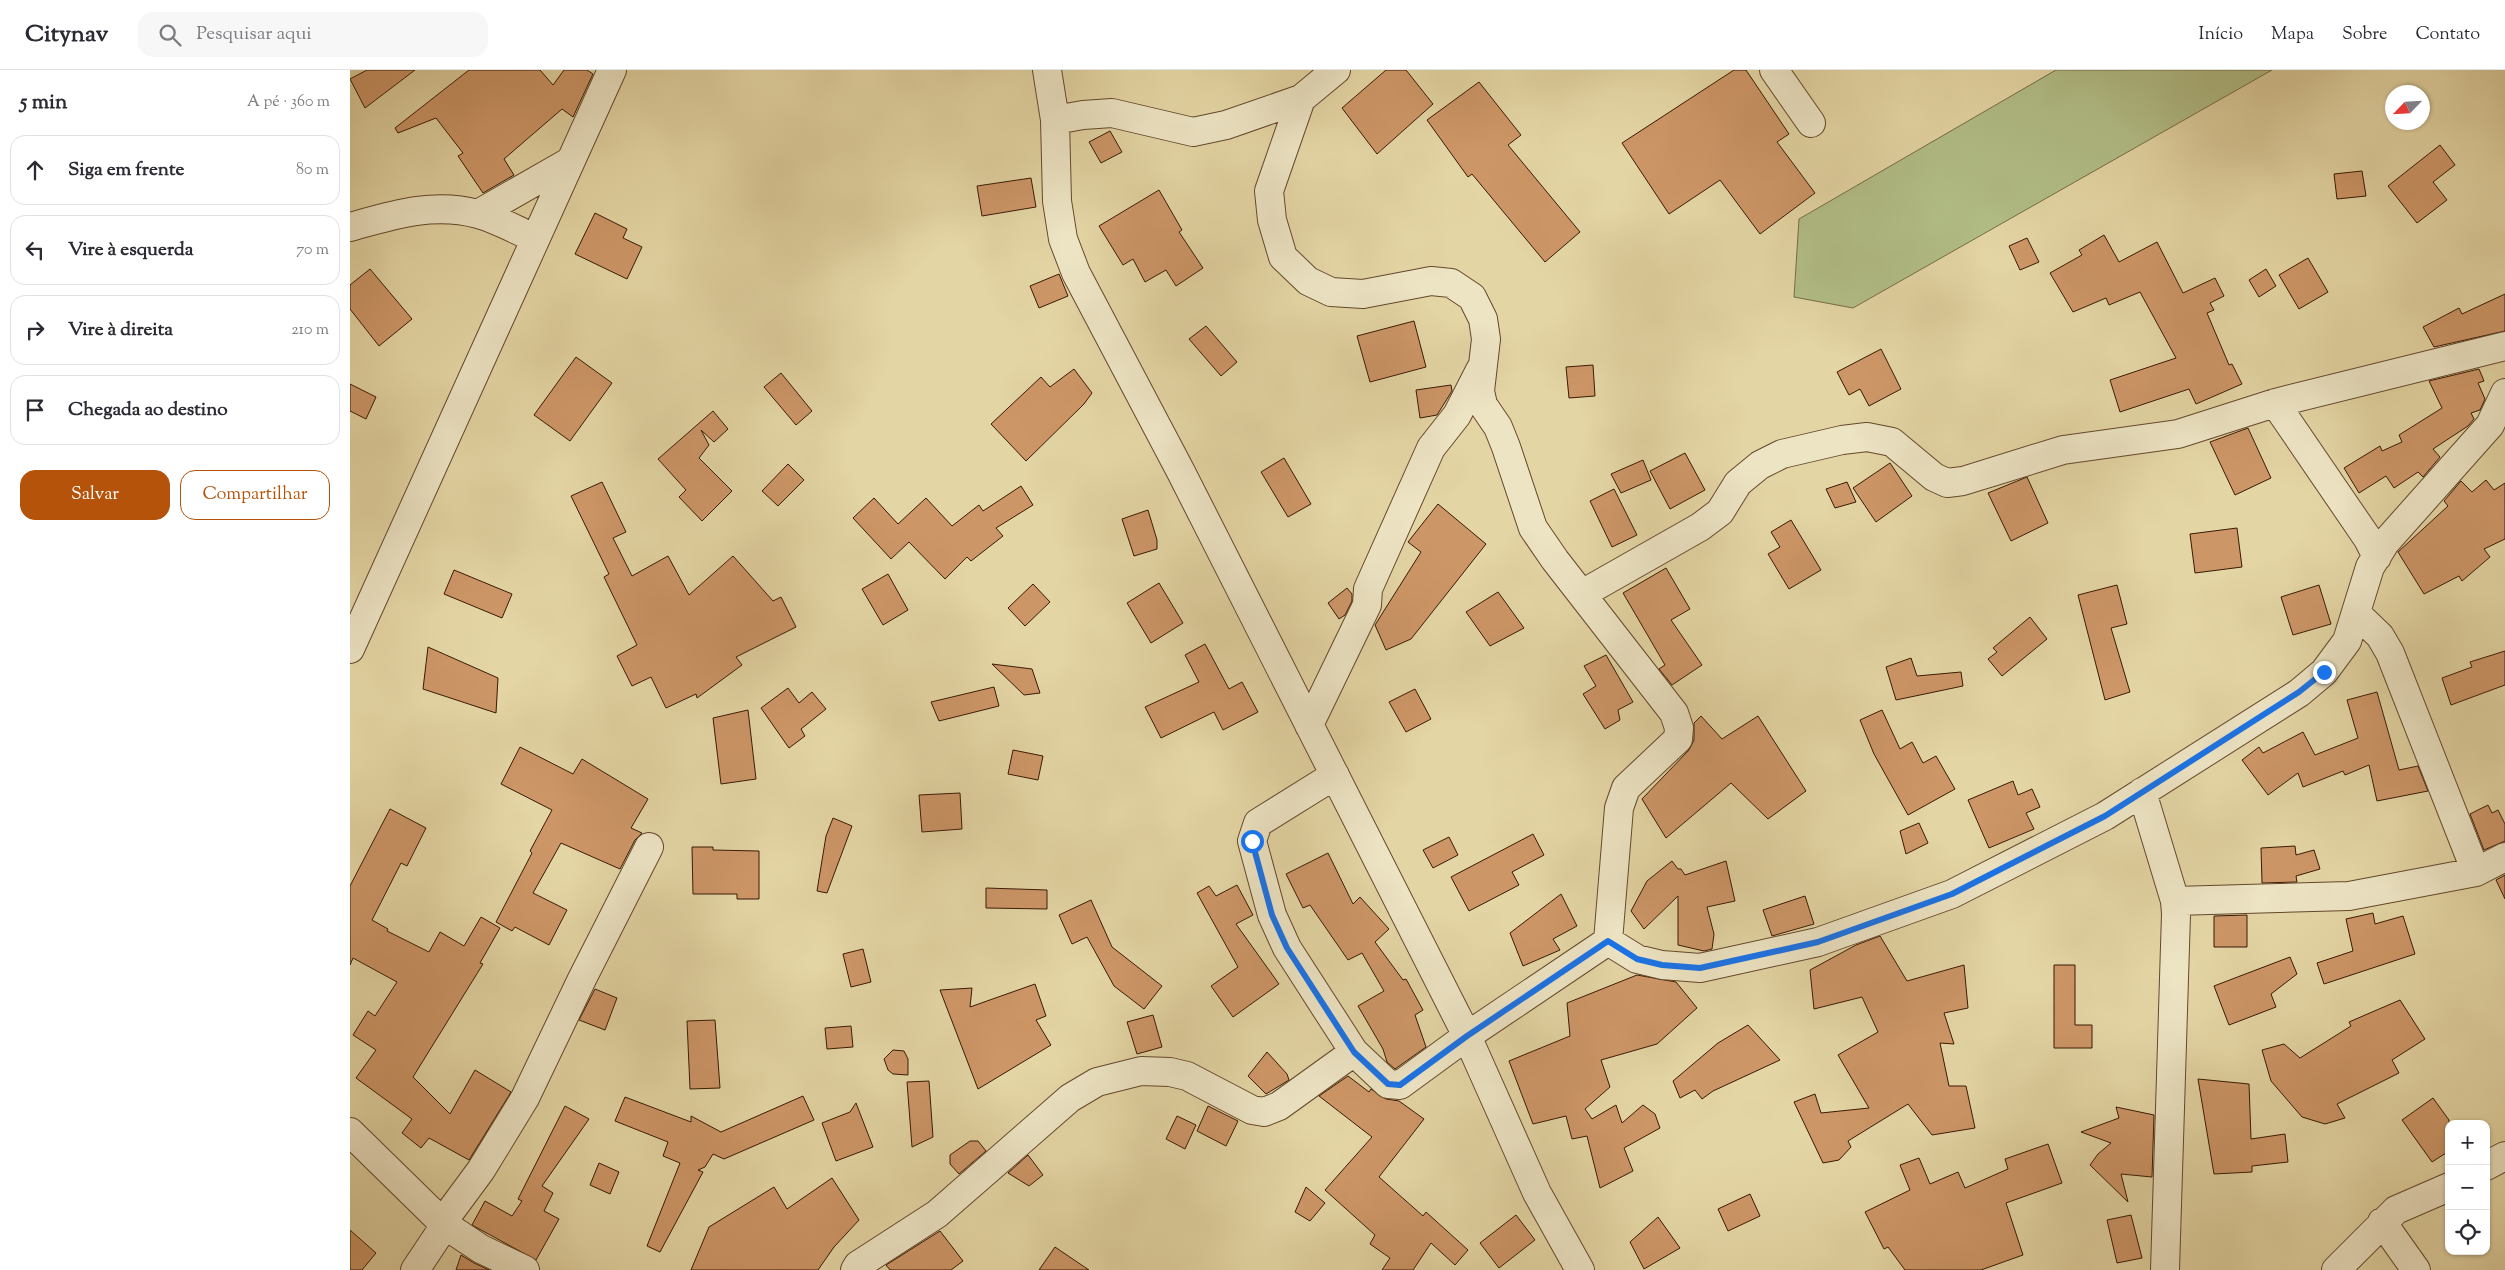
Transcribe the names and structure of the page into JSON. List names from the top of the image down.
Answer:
{
  "north": "bottom left",
  "page": {
    "header": "Citynav",
    "search": "Pesquisar aqui",
    "nav": [
      "Início",
      "Mapa",
      "Sobre",
      "Contato"
    ],
    "heading": ["5 min", "A pé · 360 m"],
    "list": [
      ["Siga em frente", "80 m"],
      ["Vire à esquerda", "70 m"],
      ["Vire à direita", "210 m"],
      "Chegada ao destino"
    ],
    "buttons": ["Salvar", "Compartilhar"],
    "map_buttons": ["+", "−"]
  }
}
